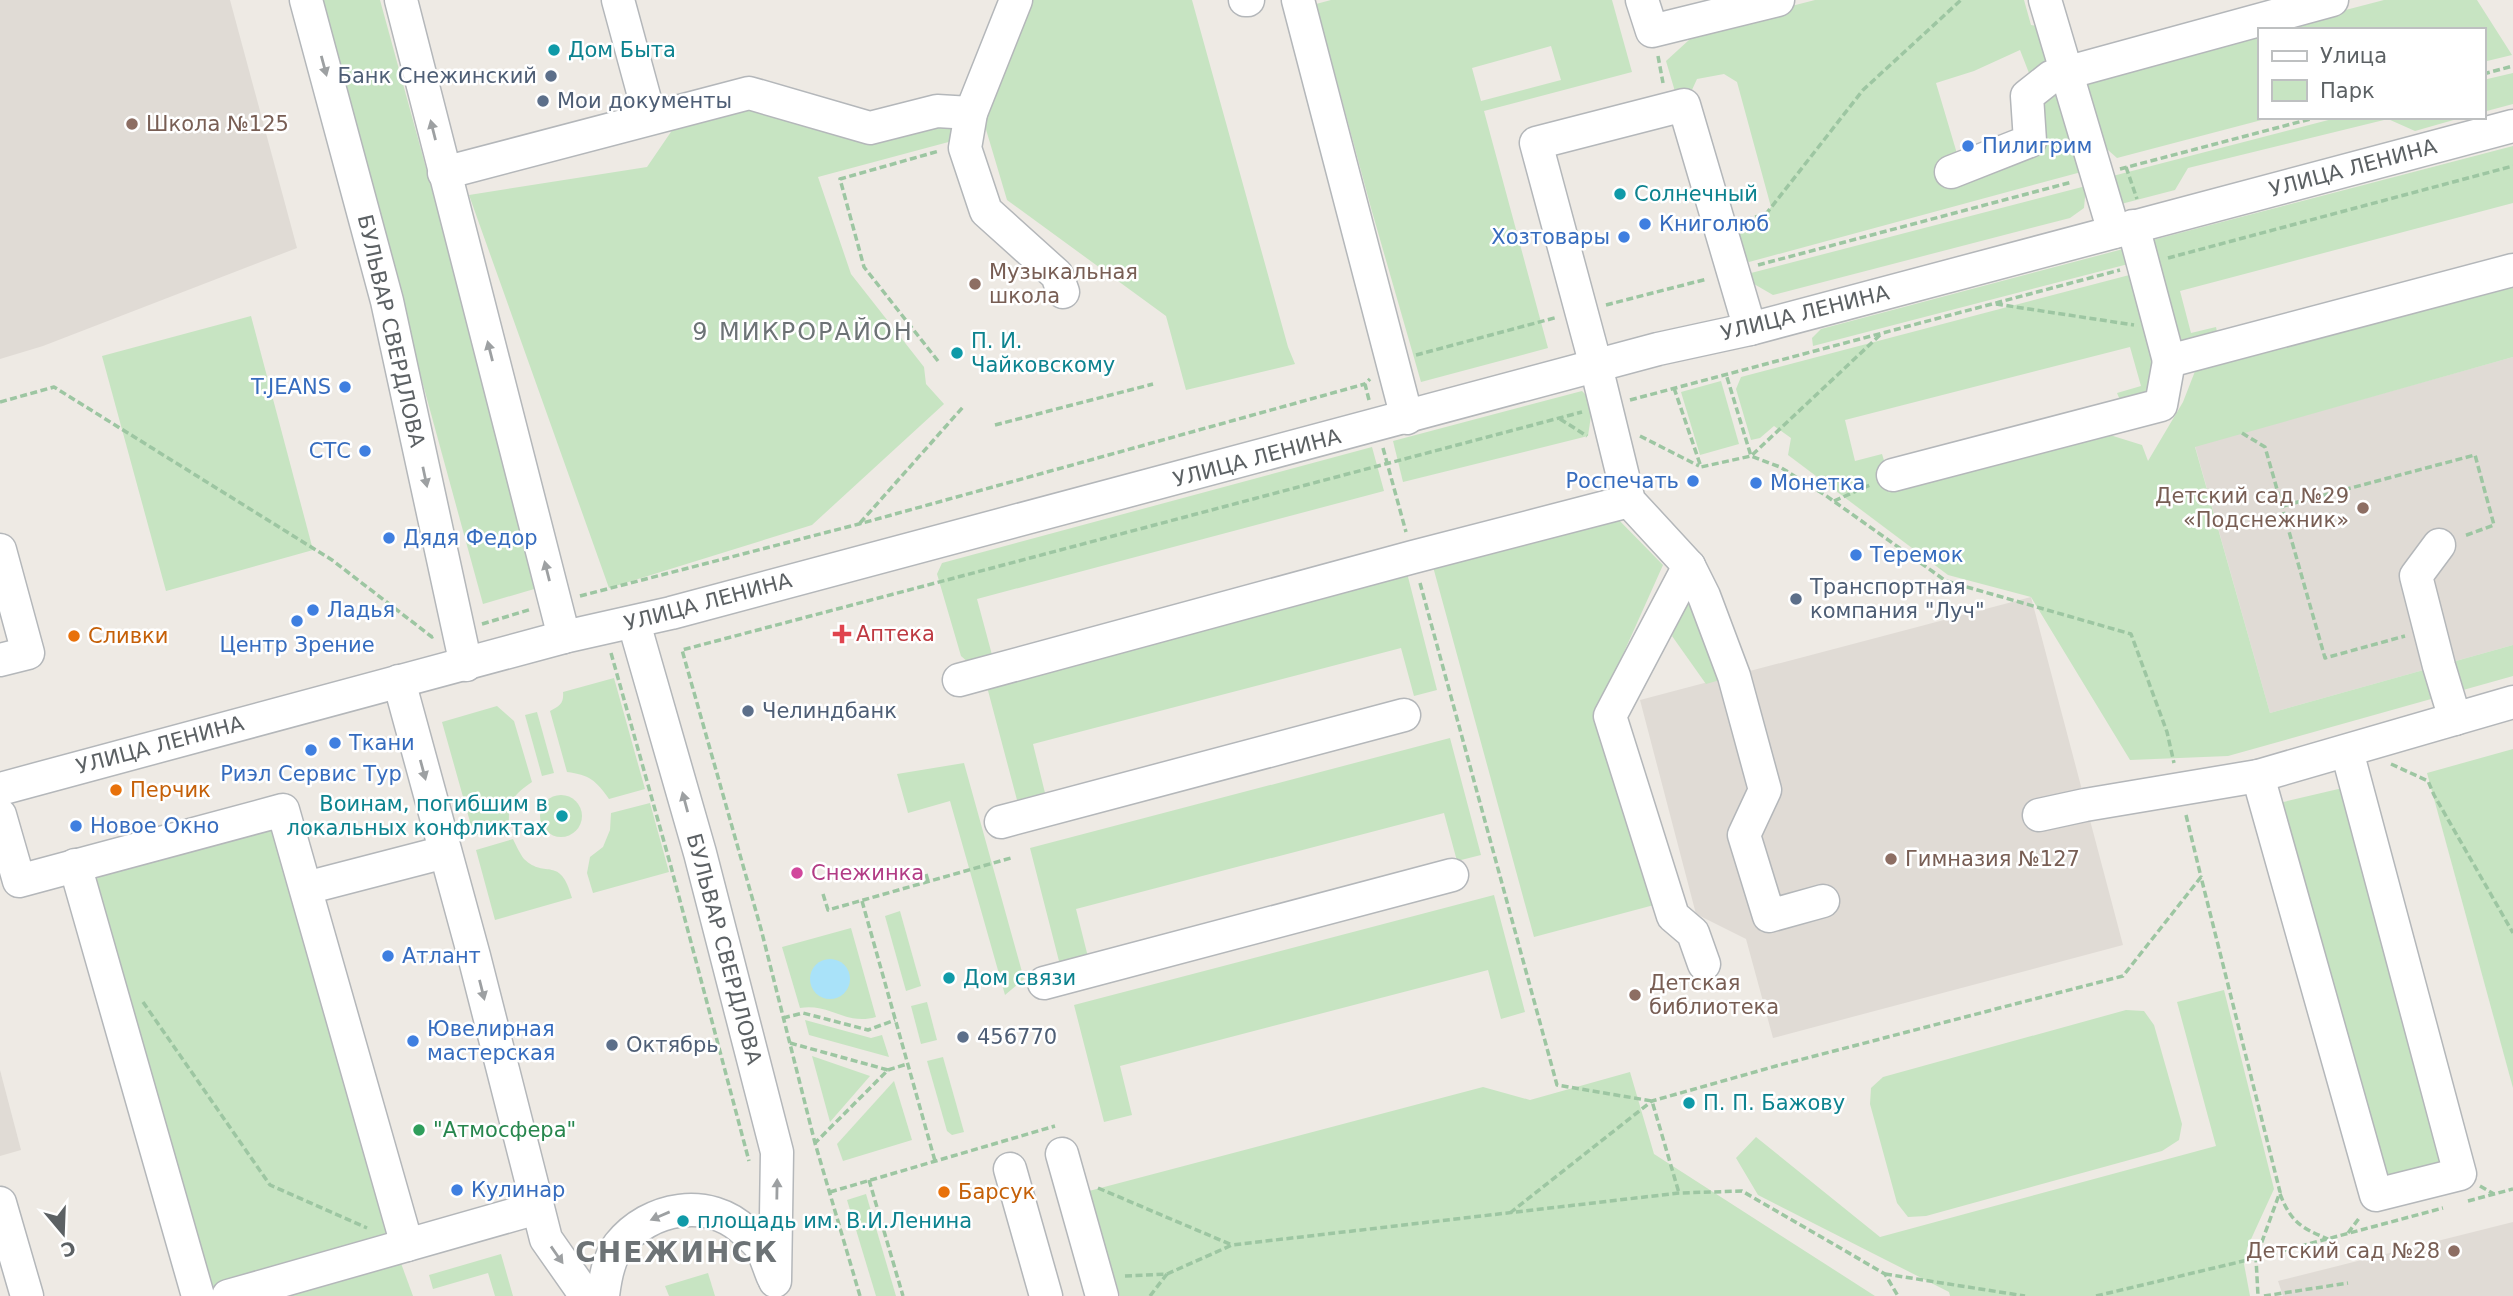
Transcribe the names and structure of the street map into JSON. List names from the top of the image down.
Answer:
{
  "streets": {
    "street": ["УЛИЦА ЛЕНИНА", "БУЛЬВАР СВЕРДЛОВА"]
  },
  "crossings": [
    ["УЛИЦА ЛЕНИНА", "БУЛЬВАР СВЕРДЛОВА"]
  ],
  "districts": ["9 МИКРОРАЙОН", "СНЕЖИНСК"],
  "places": {
    "other": [
      "Дом Быта",
      "Банк Снежинский",
      "Мои документы",
      "Школа №125",
      "Пилигрим",
      "Солнечный",
      "Книголюб",
      "Хозтовары",
      "Музыкальная школа",
      "П. И. Чайковскому",
      "T.JEANS",
      "СТС",
      "Роспечать",
      "Монетка",
      "Детский сад №29 «Подснежник»",
      "Дядя Федор",
      "Теремок",
      "Транспортная компания \"Луч\"",
      "Ладья",
      "Центр Зрение",
      "Сливки",
      "Челиндбанк",
      "Ткани",
      "Риэл Сервис Тур",
      "Перчик",
      "Воинам, погибшим в локальных конфликтах",
      "Новое Окно",
      "Гимназия №127",
      "Снежинка",
      "Атлант",
      "Дом связи",
      "Детская библиотека",
      "456770",
      "Ювелирная мастерская",
      "Октябрь",
      "П. П. Бажову",
      "\"Атмосфера\"",
      "Кулинар",
      "Барсук",
      "площадь им. В.И.Ленина",
      "Детский сад №28"
    ],
    "health": ["Аптека"]
  },
  "legend": ["Улица", "Парк"],
  "north": "bottom"
}
